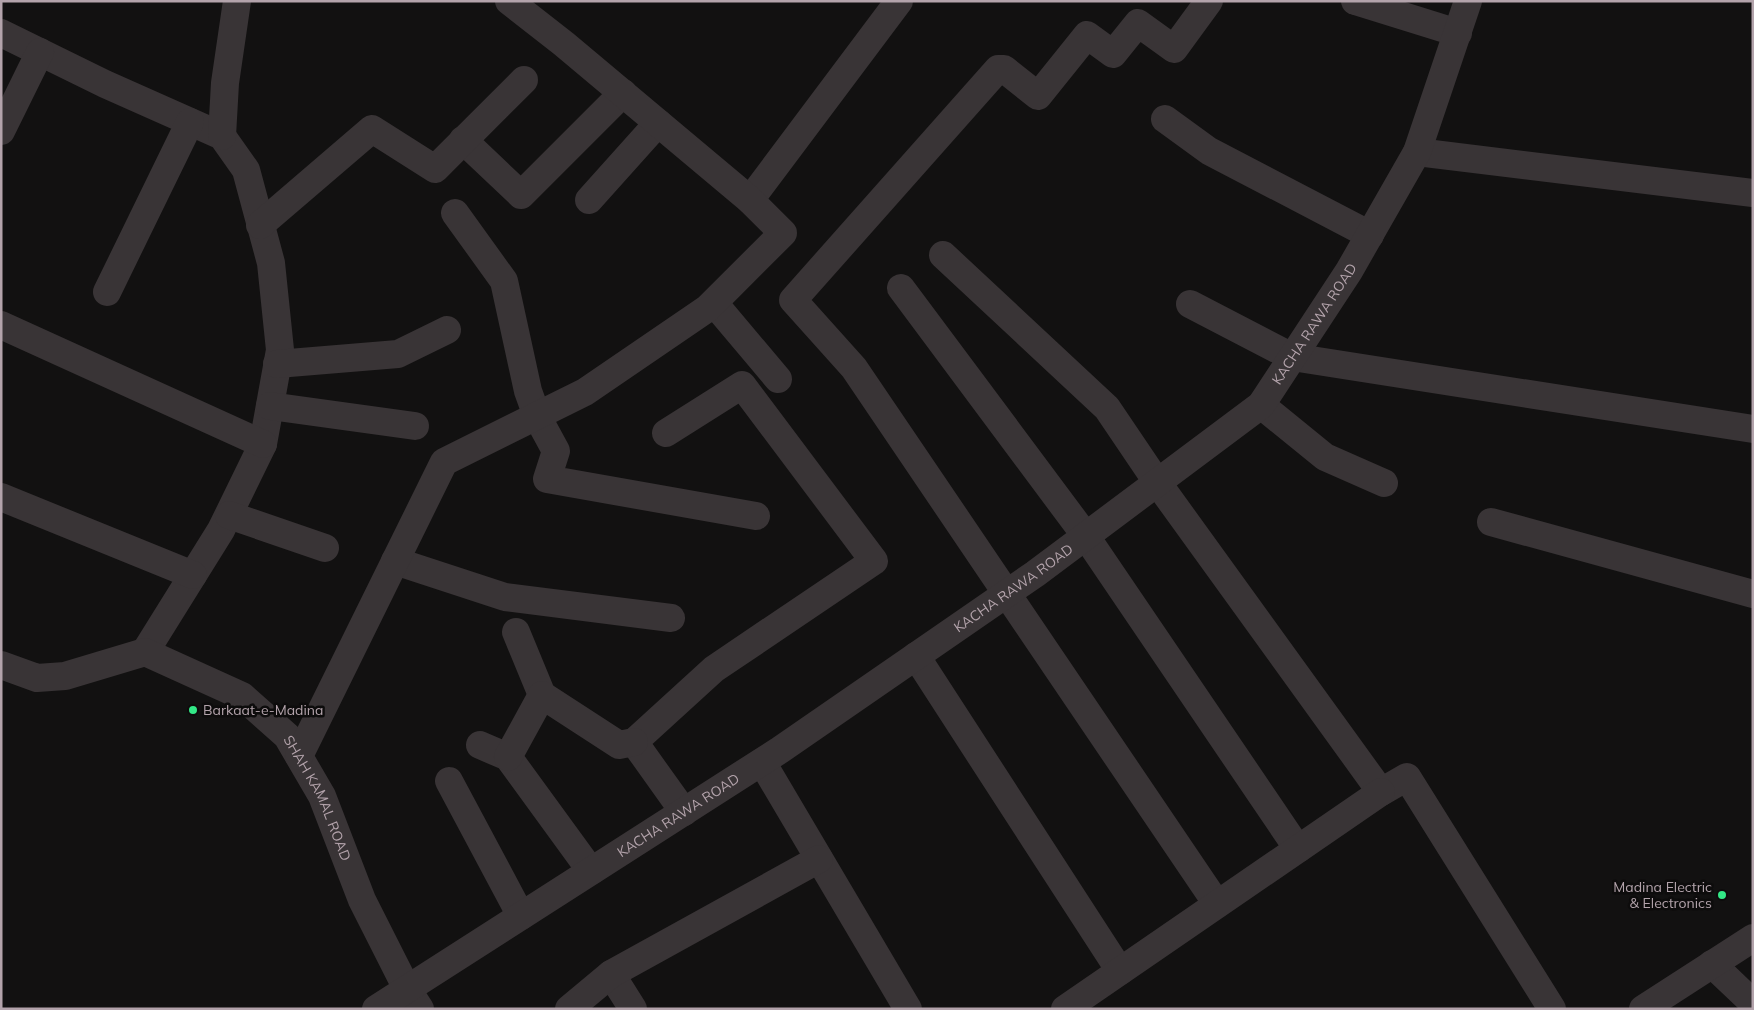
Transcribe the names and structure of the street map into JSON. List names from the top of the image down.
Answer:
{
  "streets": {
    "street": ["KACHA RAWA ROAD", "SHAH KAMAL ROAD"]
  },
  "crossings": [
    ["KACHA RAWA ROAD", "SHAH KAMAL ROAD"]
  ],
  "places": ["Barkaat-e-Madina", "Madina Electric & Electronics"]
}
